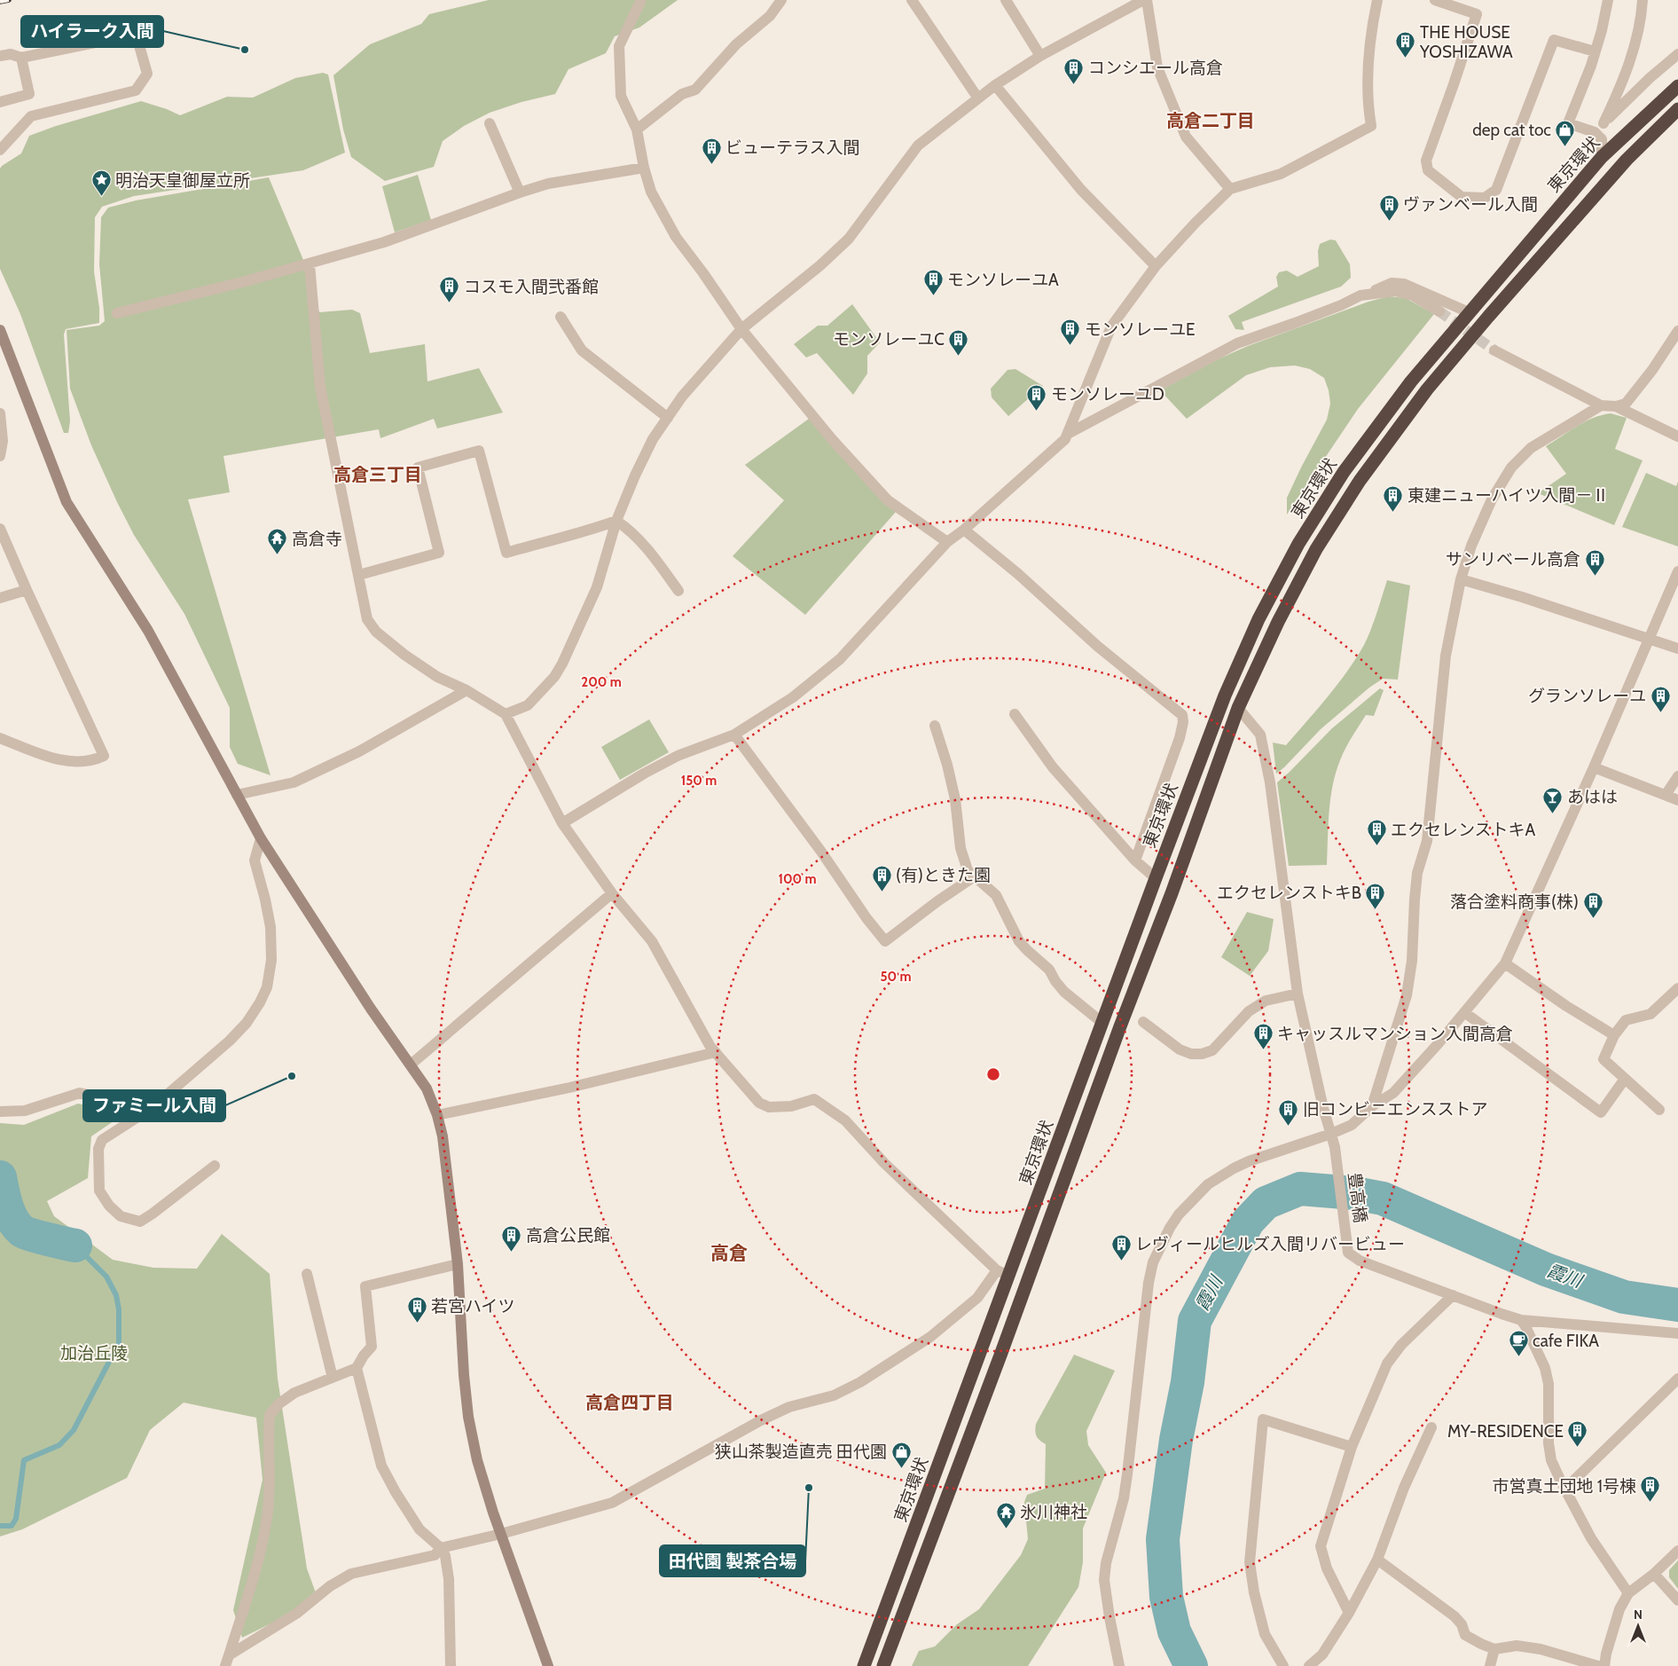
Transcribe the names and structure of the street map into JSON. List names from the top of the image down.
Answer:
{
  "streets": {
    "highway": ["東京環状"],
    "street": ["豊高橋"]
  },
  "crossings": [
    ["東京環状", "豊高橋"]
  ],
  "districts": [
    "高倉二丁目",
    "高倉三丁目",
    "高倉",
    "高倉四丁目"
  ],
  "water": ["霞川"],
  "parks": ["加治丘陵"],
  "places": {
    "other": ["ハイラーク入間", "ファミール入間", "田代園 製茶合場"],
    "building": [
      "THE HOUSE YOSHIZAWA",
      "コンシエール高倉",
      "ビューテラス入間",
      "ヴァンベール入間",
      "モンソレーユA",
      "コスモ入間弐番館",
      "モンソレーユE",
      "モンソレーユC",
      "モンソレーユD",
      "東建ニューハイツ入間－Ⅱ",
      "サンリベール高倉",
      "グランソレーユ",
      "エクセレンストキA",
      "(有)ときた園",
      "エクセレンストキB",
      "落合塗料商事(株)",
      "キャッスルマンション入間高倉",
      "旧コンビニエンスストア",
      "高倉公民館",
      "レヴィールヒルズ入間リバービュー",
      "若宮ハイツ",
      "MY-RESIDENCE",
      "市営真土団地 1号棟"
    ],
    "shop": ["dep cat toc", "狭山茶製造直売 田代園"],
    "place": ["明治天皇御屋立所"],
    "temple": ["高倉寺", "氷川神社"],
    "bar": ["あはは"],
    "cafe": ["cafe FIKA"]
  },
  "north": "top",
  "rings": [
    "200 m",
    "150 m",
    "100 m",
    "50 m"
  ]
}
